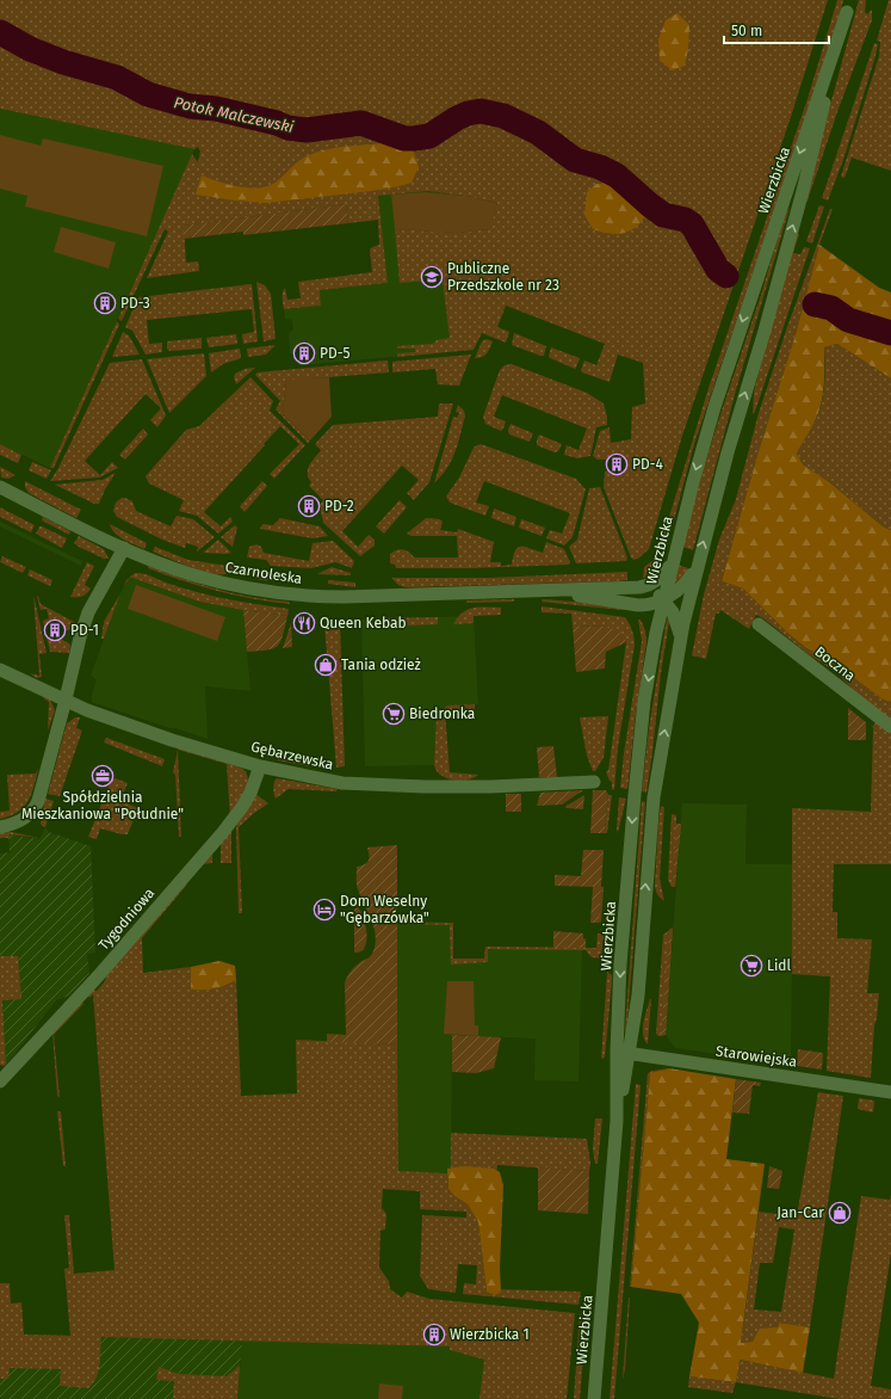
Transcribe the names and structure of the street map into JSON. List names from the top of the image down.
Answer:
{
  "streets": {
    "street": [
      "Wierzbicka",
      "Czarnoleska",
      "Boczna",
      "Gębarzewska",
      "Tygodniowa",
      "Starowiejska"
    ]
  },
  "crossings": [
    ["Wierzbicka", "Czarnoleska"],
    ["Wierzbicka", "Starowiejska"],
    ["Gębarzewska", "Tygodniowa"]
  ],
  "water": ["Potok Malczewski"],
  "places": {
    "school or university": ["Publiczne Przedszkole nr 23"],
    "building": [
      "PD-3",
      "PD-5",
      "PD-4",
      "PD-2",
      "PD-1",
      "Wierzbicka 1"
    ],
    "restaurant": ["Queen Kebab"],
    "shop": ["Tania odzież", "Jan-Car"],
    "supermarket": ["Biedronka", "Lidl"],
    "office": ["Spółdzielnia Mieszkaniowa \"Południe\""],
    "hotel": ["Dom Weselny \"Gębarzówka\""]
  },
  "scale_bar": "50 m"
}
